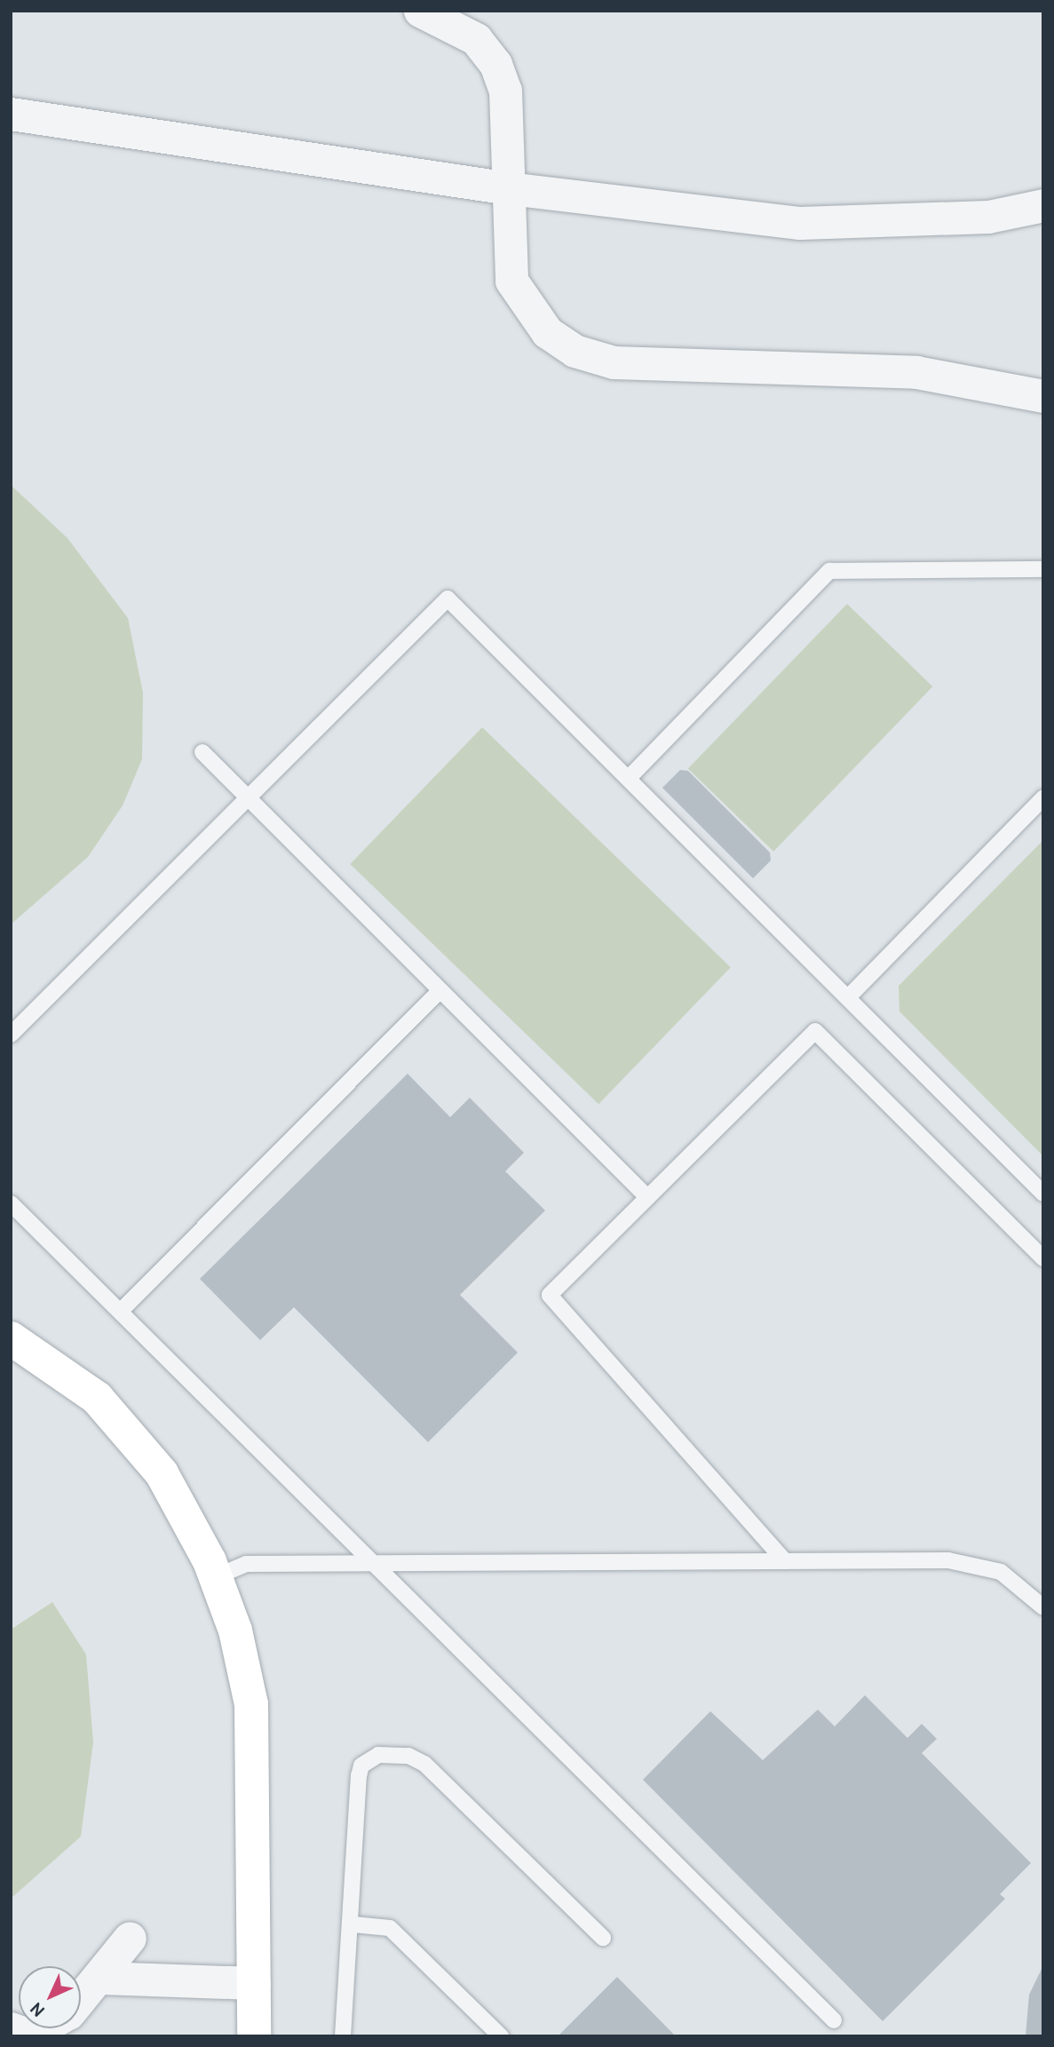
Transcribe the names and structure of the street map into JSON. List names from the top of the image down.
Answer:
{
  "north": "bottom left"
}
